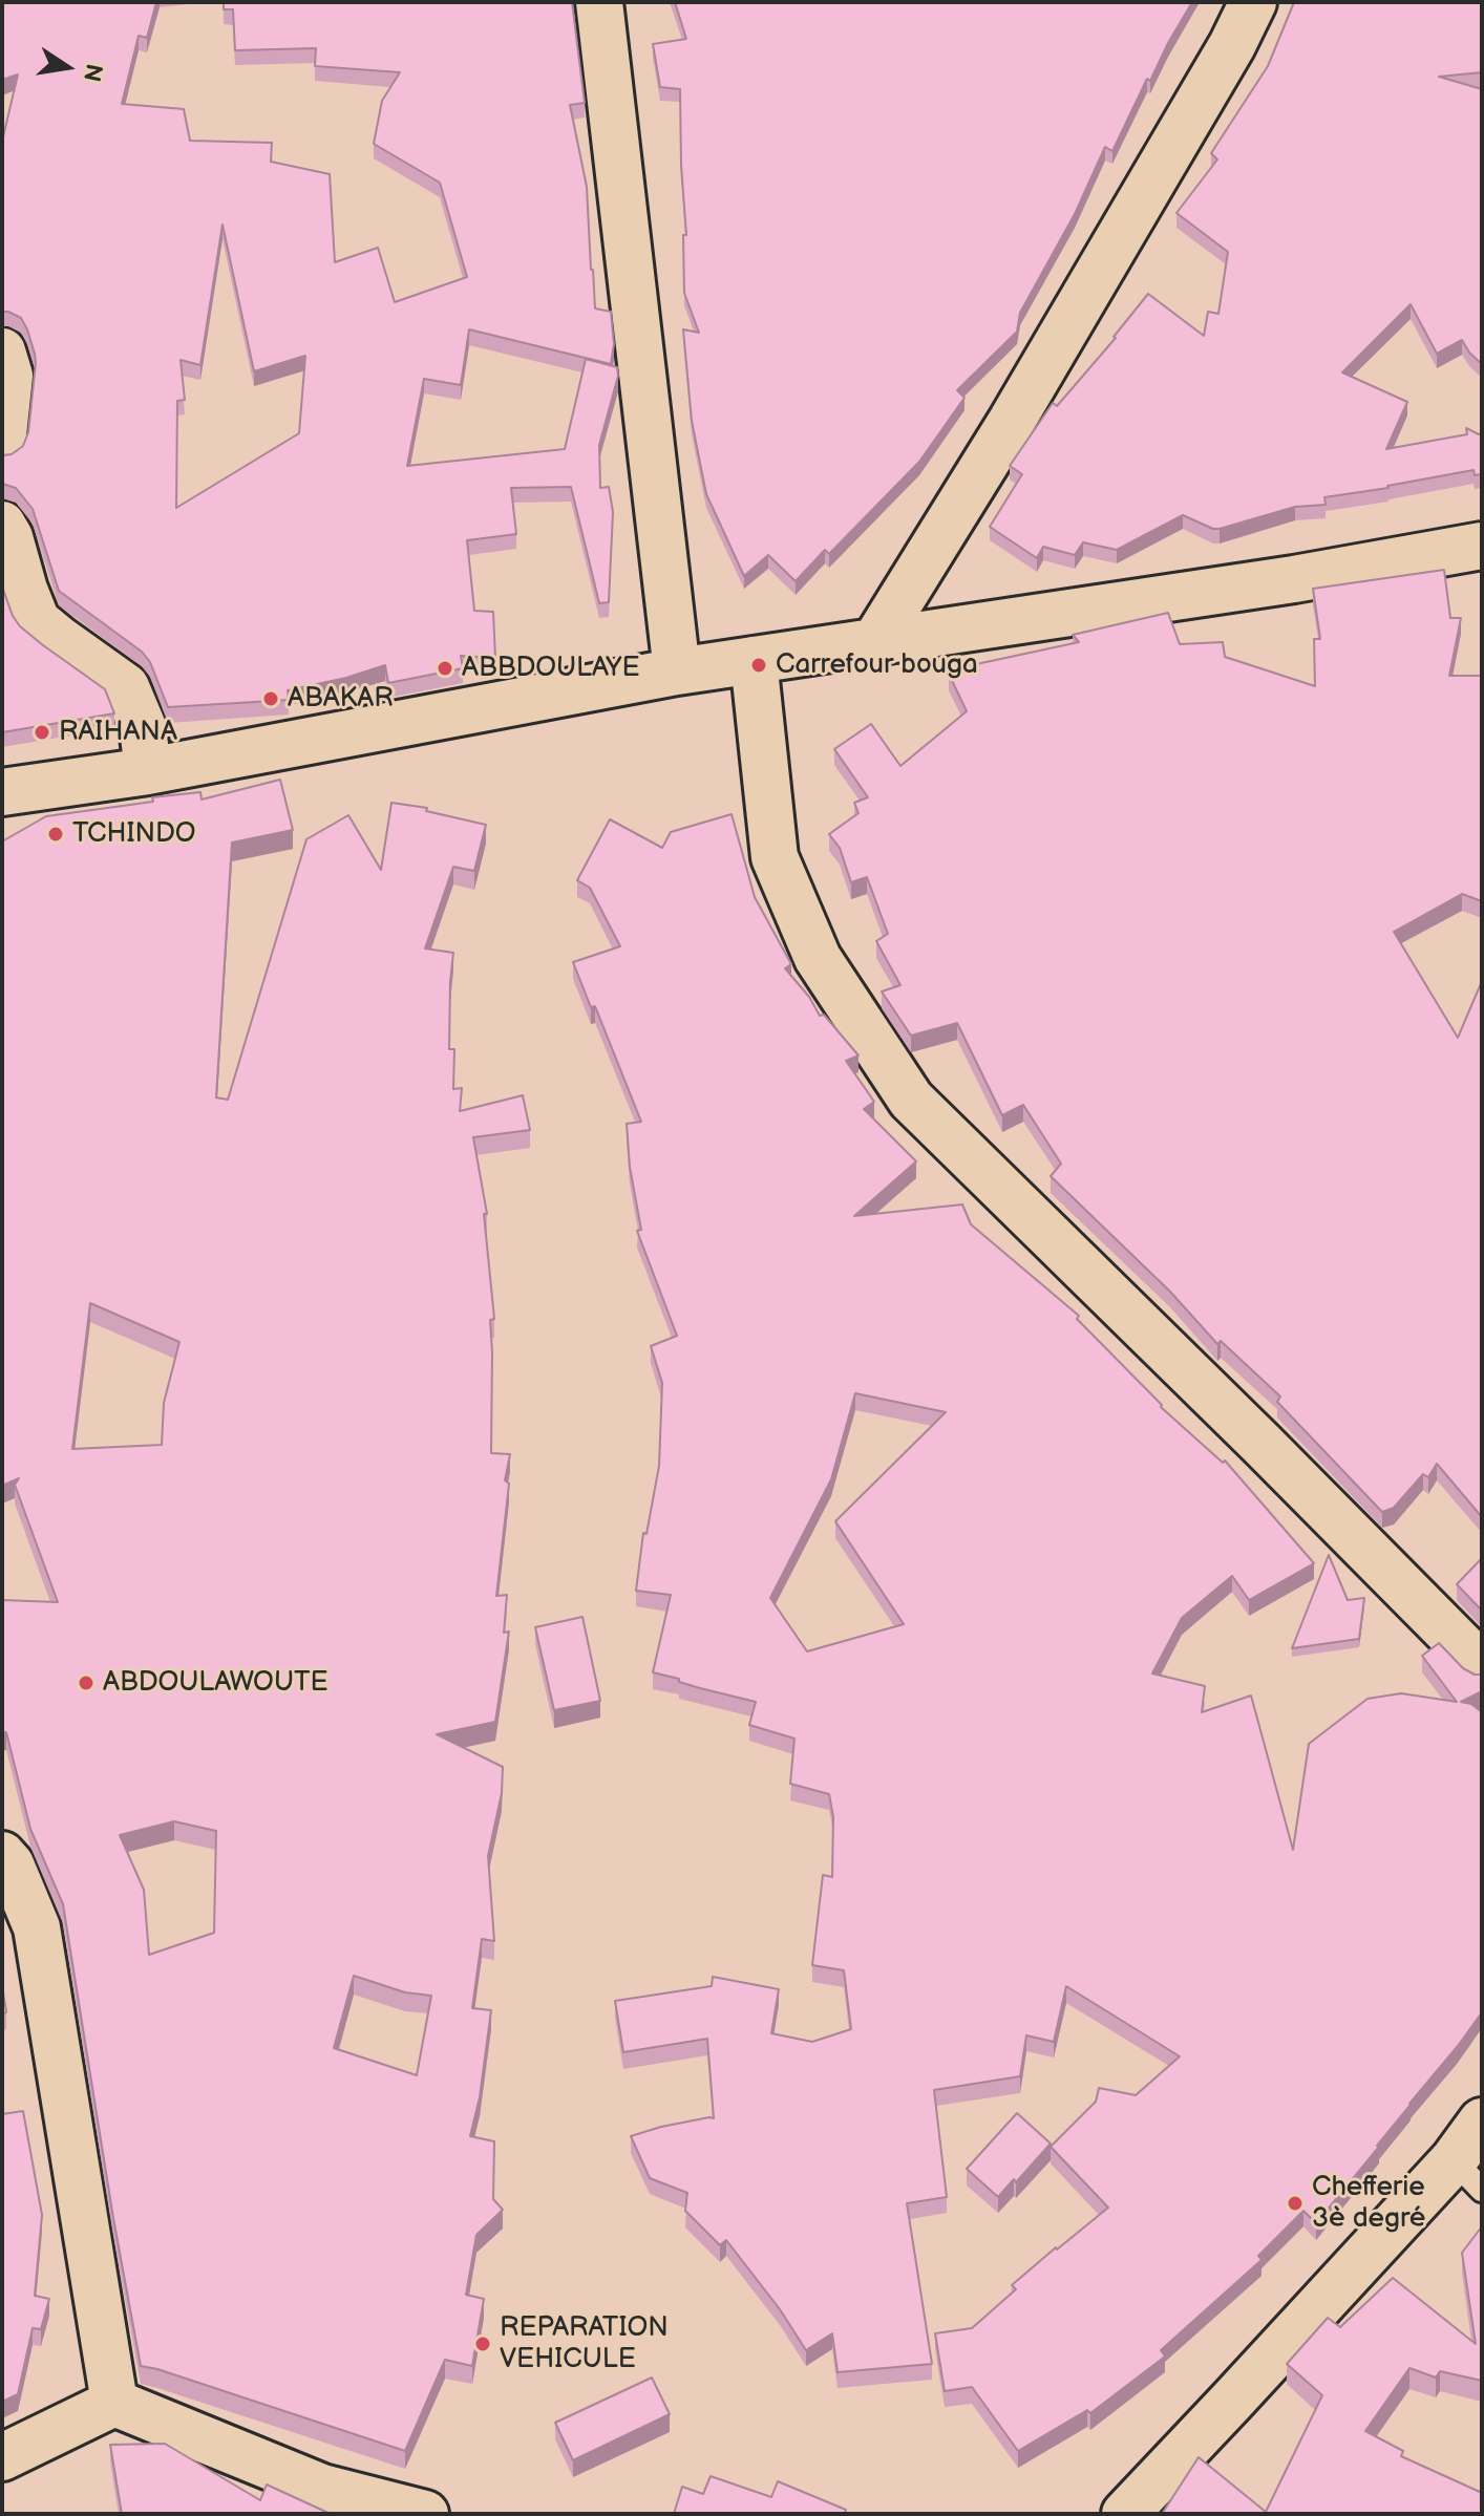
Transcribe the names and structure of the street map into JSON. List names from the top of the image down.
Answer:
{
  "places": [
    "Carrefour bouga",
    "ABBDOULAYE",
    "ABAKAR",
    "RAIHANA",
    "TCHINDO",
    "ABDOULAWOUTE",
    "Chefferie 3è degré",
    "REPARATION VEHICULE"
  ],
  "north": "right"
}
